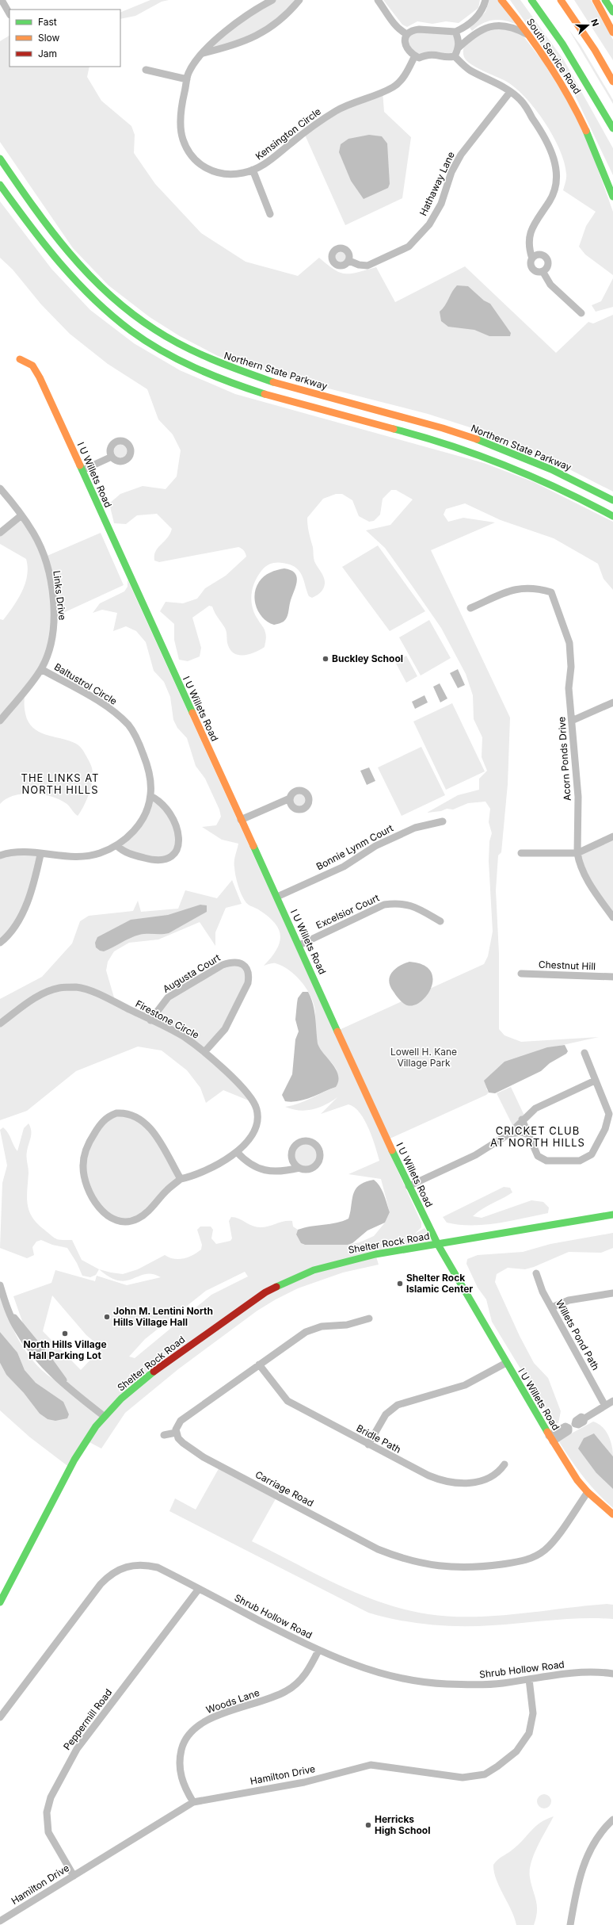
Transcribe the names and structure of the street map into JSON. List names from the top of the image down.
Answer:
{
  "streets": {
    "main road": [
      "South Service Road",
      "Northern State Parkway",
      "I U Willets Road",
      "Shelter Rock Road"
    ],
    "street": [
      "Kensington Circle",
      "Hathaway Lane",
      "Links Drive",
      "Baltustrol Circle",
      "Acorn Ponds Drive",
      "Bonnie Lynm Court",
      "Excelsior Court",
      "Chestnut Hill",
      "Augusta Court",
      "Firestone Circle",
      "Willets Pond Path",
      "Bridle Path",
      "Carriage Road",
      "Shrub Hollow Road",
      "Woods Lane",
      "Peppermill Road",
      "Hamilton Drive"
    ]
  },
  "crossings": [
    ["I U Willets Road", "Bonnie Lynm Court"],
    ["I U Willets Road", "Excelsior Court"],
    ["I U Willets Road", "Shelter Rock Road"],
    ["I U Willets Road", "Carriage Road"],
    ["Links Drive", "Baltustrol Circle"],
    ["Augusta Court", "Firestone Circle"],
    ["Shrub Hollow Road", "Woods Lane"],
    ["Shrub Hollow Road", "Peppermill Road"],
    ["Shrub Hollow Road", "Hamilton Drive"],
    ["Woods Lane", "Hamilton Drive"],
    ["Peppermill Road", "Hamilton Drive"]
  ],
  "districts": ["THE LINKS AT NORTH HILLS", "CRICKET CLUB AT NORTH HILLS"],
  "parks": ["Lowell H. Kane Village Park"],
  "places": [
    "Buckley School",
    "Shelter Rock Islamic Center",
    "John M. Lentini North Hills Village Hall",
    "North Hills Village Hall Parking Lot",
    "Herricks High School"
  ],
  "legend": ["Fast", "Slow", "Jam"],
  "north": "right"
}
